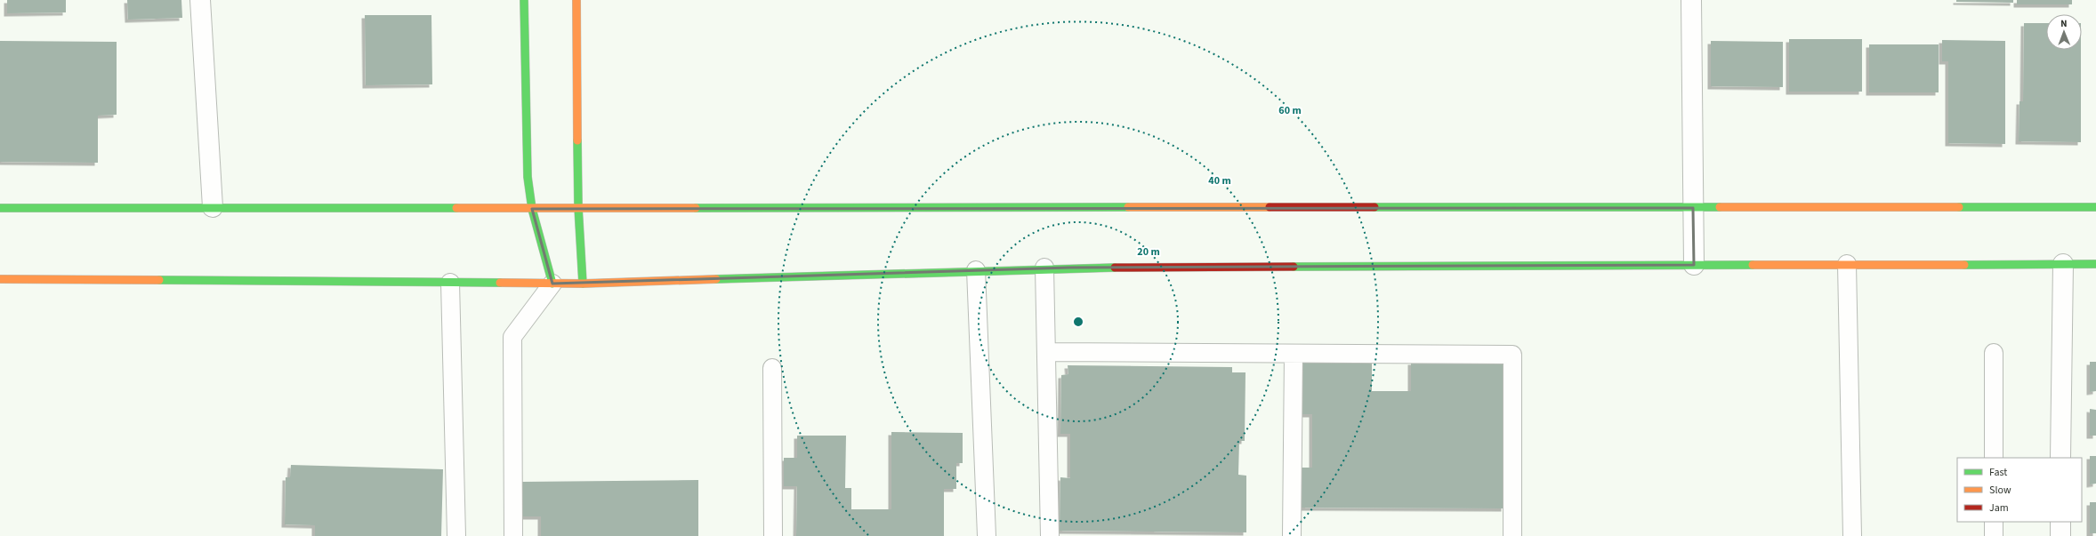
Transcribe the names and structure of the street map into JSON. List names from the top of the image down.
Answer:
{
  "legend": ["Fast", "Slow", "Jam"],
  "north": "top",
  "rings": ["60 m", "40 m", "20 m"]
}
